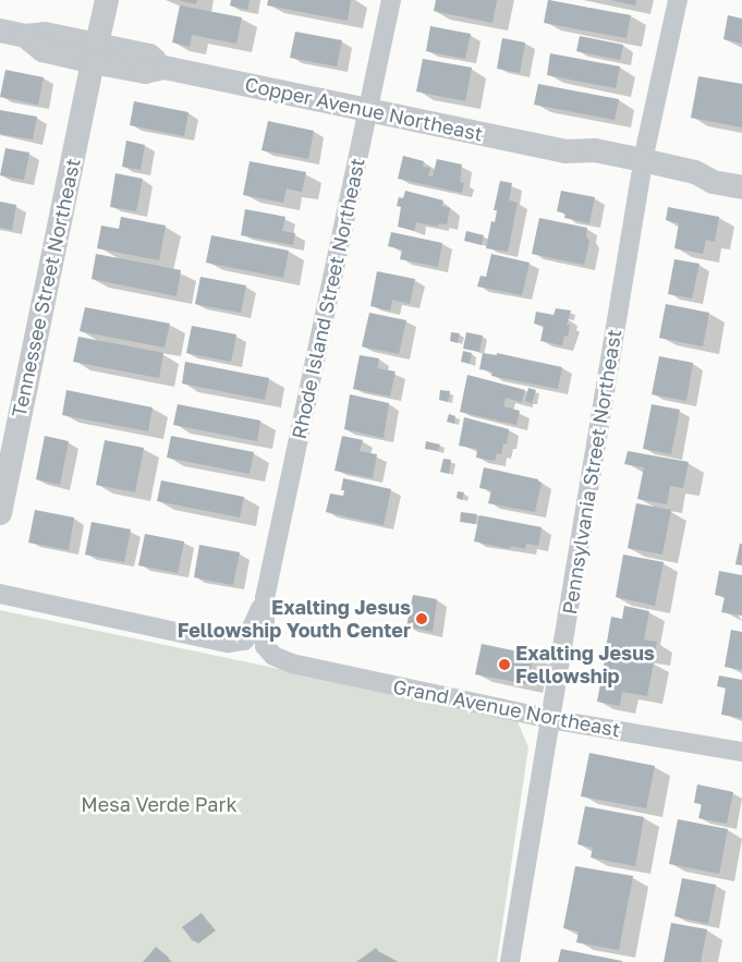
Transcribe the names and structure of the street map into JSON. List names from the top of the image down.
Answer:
{
  "streets": {
    "street": [
      "Copper Avenue Northeast",
      "Tennessee Street Northeast",
      "Rhode Island Street Northeast",
      "Pennsylvania Street Northeast",
      "Grand Avenue Northeast"
    ]
  },
  "crossings": [
    ["Copper Avenue Northeast", "Tennessee Street Northeast"],
    ["Copper Avenue Northeast", "Rhode Island Street Northeast"],
    ["Copper Avenue Northeast", "Pennsylvania Street Northeast"],
    ["Rhode Island Street Northeast", "Grand Avenue Northeast"],
    ["Pennsylvania Street Northeast", "Grand Avenue Northeast"]
  ],
  "parks": ["Mesa Verde Park"],
  "places": ["Exalting Jesus Fellowship Youth Center", "Exalting Jesus Fellowship"]
}
